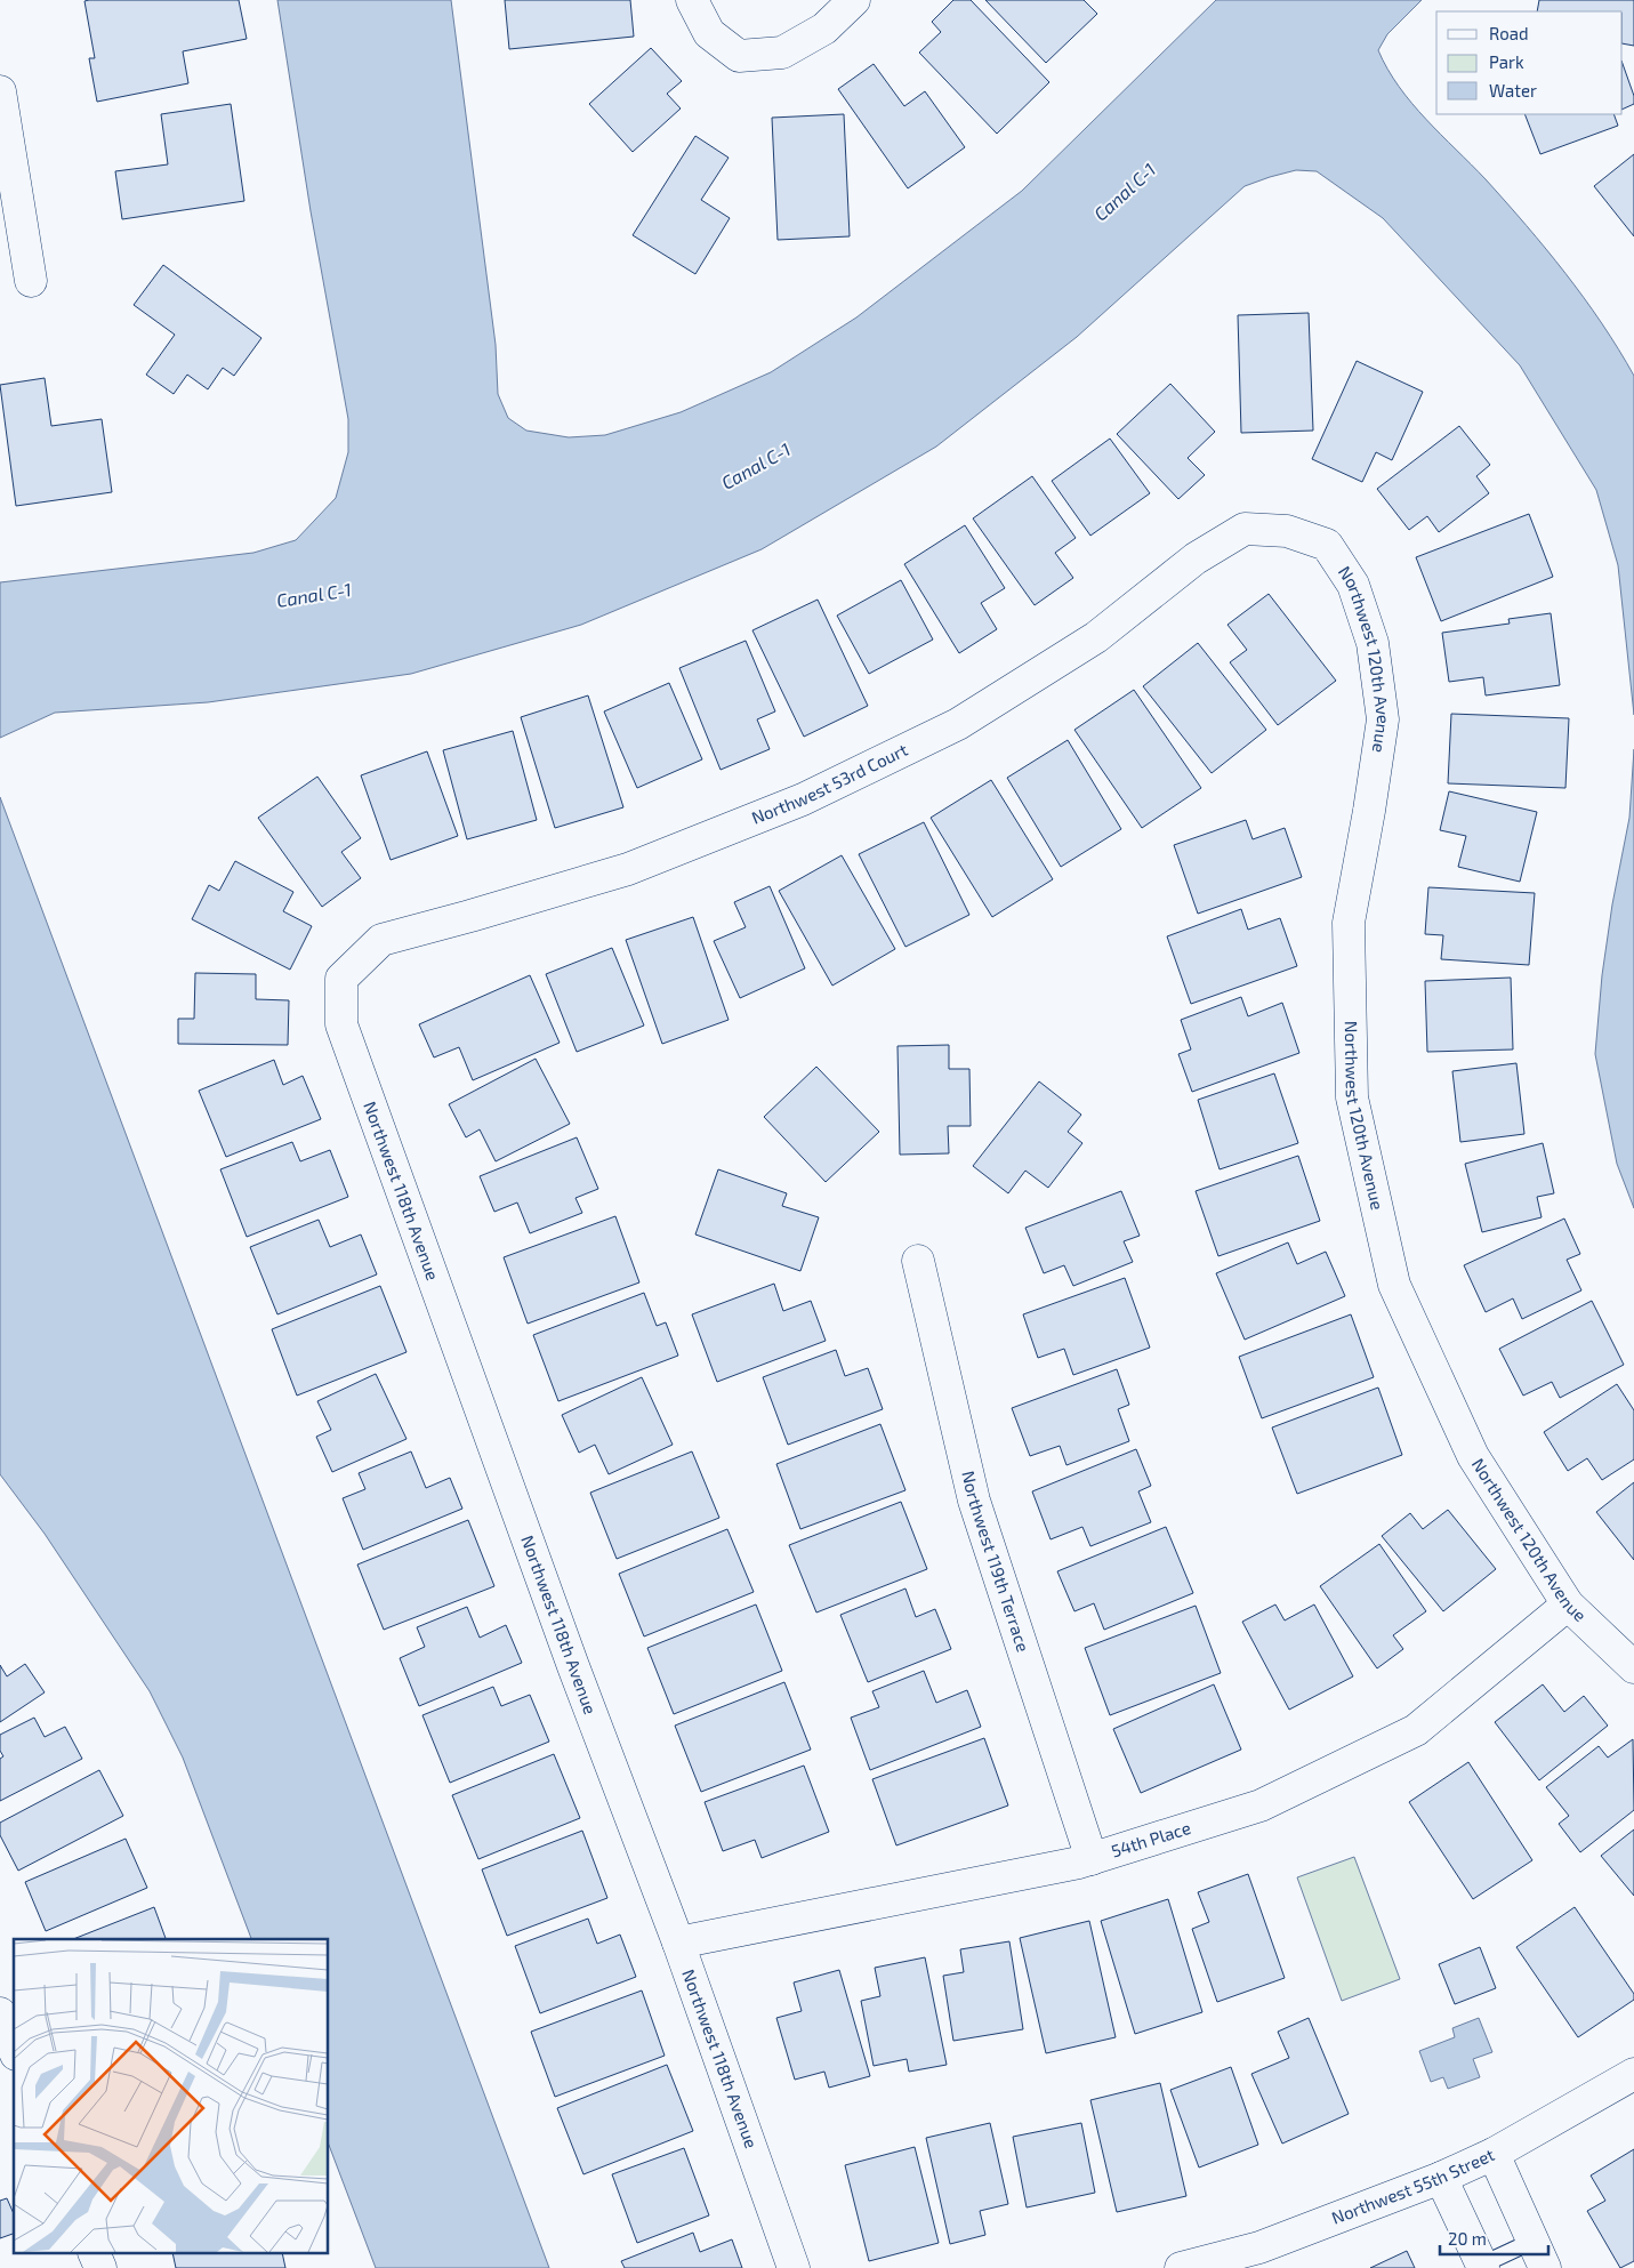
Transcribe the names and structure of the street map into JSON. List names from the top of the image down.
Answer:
{
  "streets": {
    "street": [
      "Northwest 120th Avenue",
      "Northwest 53rd Court",
      "Northwest 118th Avenue",
      "Northwest 119th Terrace",
      "54th Place",
      "Northwest 55th Street"
    ]
  },
  "crossings": [
    ["Northwest 120th Avenue", "Northwest 53rd Court"],
    ["Northwest 120th Avenue", "54th Place"],
    ["Northwest 53rd Court", "Northwest 118th Avenue"],
    ["Northwest 118th Avenue", "54th Place"],
    ["Northwest 119th Terrace", "54th Place"]
  ],
  "water": ["Canal C-1"],
  "legend": ["Road", "Park", "Water"],
  "scale_bar": "20 m"
}
